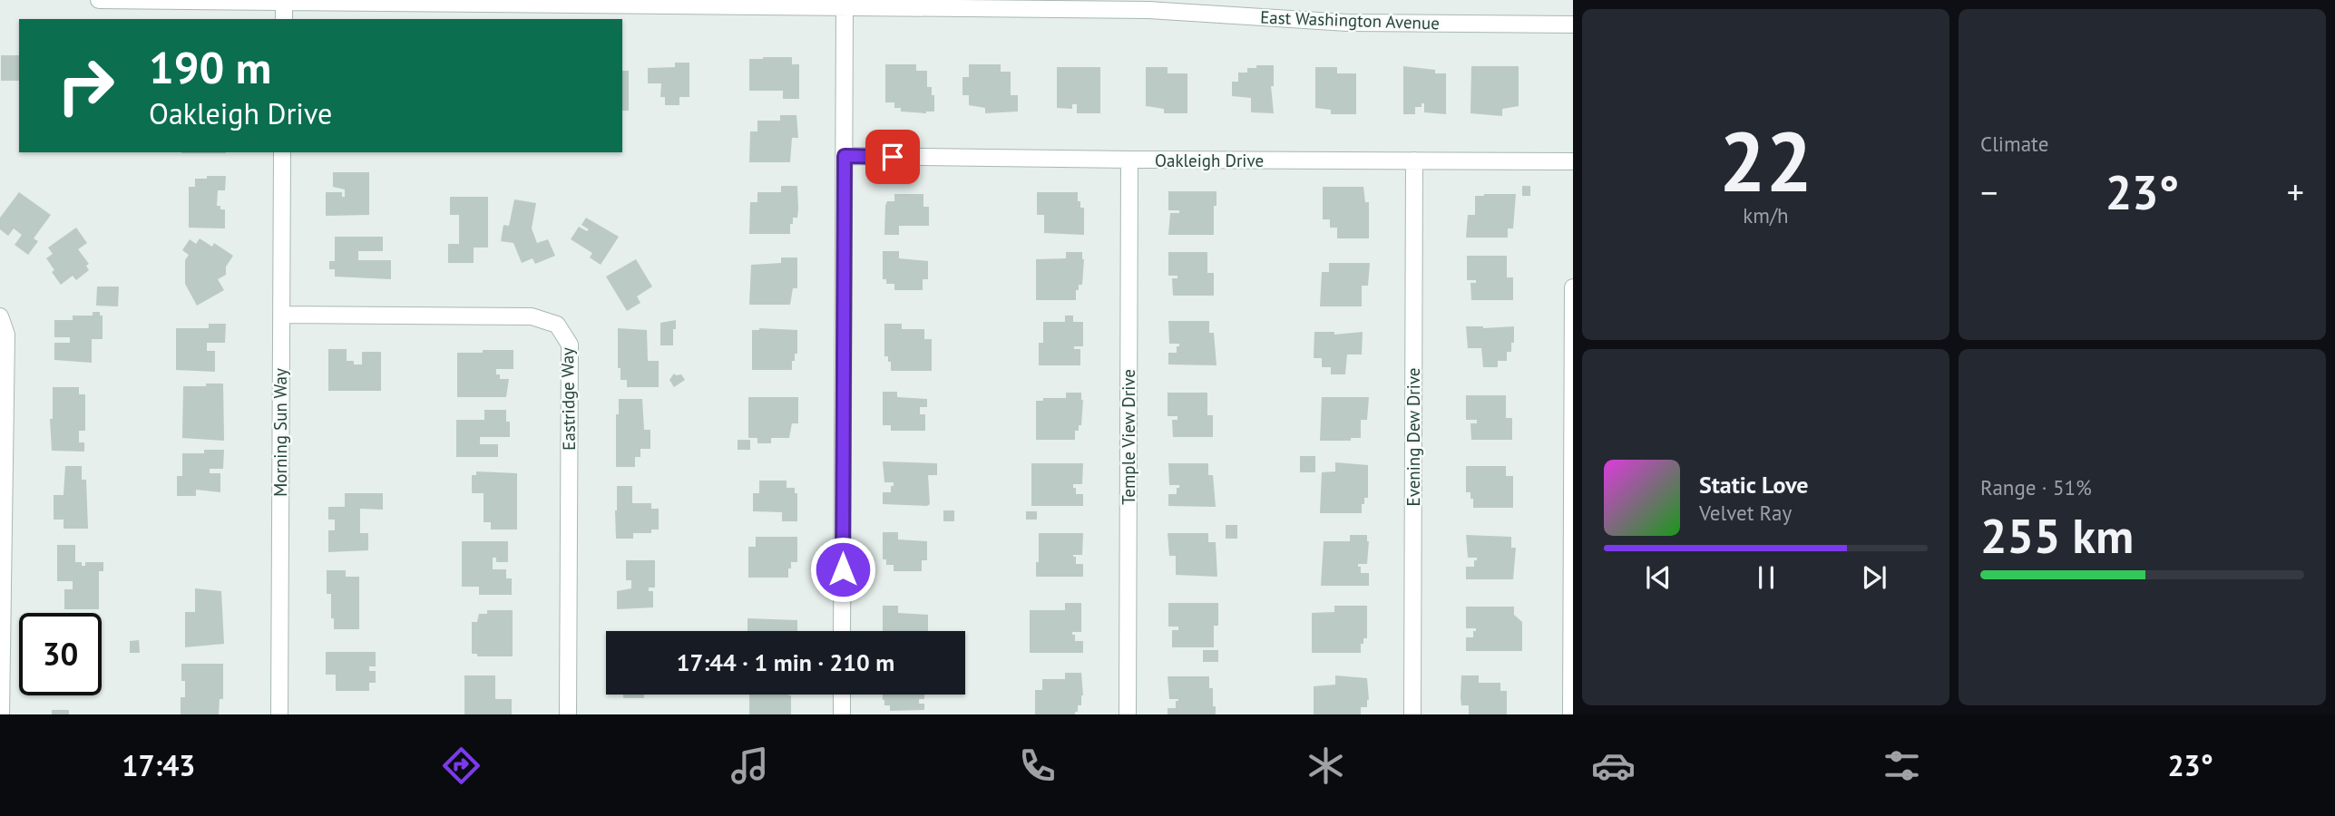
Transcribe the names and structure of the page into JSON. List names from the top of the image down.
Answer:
{
  "streets": {
    "street": [
      "East Washington Avenue",
      "Oakleigh Drive",
      "Eastridge Way",
      "Morning Sun Way",
      "Temple View Drive",
      "Evening Dew Drive"
    ]
  },
  "crossings": [
    ["Oakleigh Drive", "Temple View Drive"],
    ["Oakleigh Drive", "Evening Dew Drive"],
    ["Eastridge Way", "Morning Sun Way"]
  ],
  "page": {
    "tile": [
      ["22", "km/h"],
      "Climate",
      ["Range · 51%", "255 km"]
    ],
    "turn": ["190 m", "Oakleigh Drive"],
    "heat": ["−", "23°", "+"],
    "song": ["Static Love", "Velvet Ray"],
    "limit": "30",
    "trip": "17:44 · 1 min · 210 m",
    "tabs": ["17:43", "23°"]
  }
}
